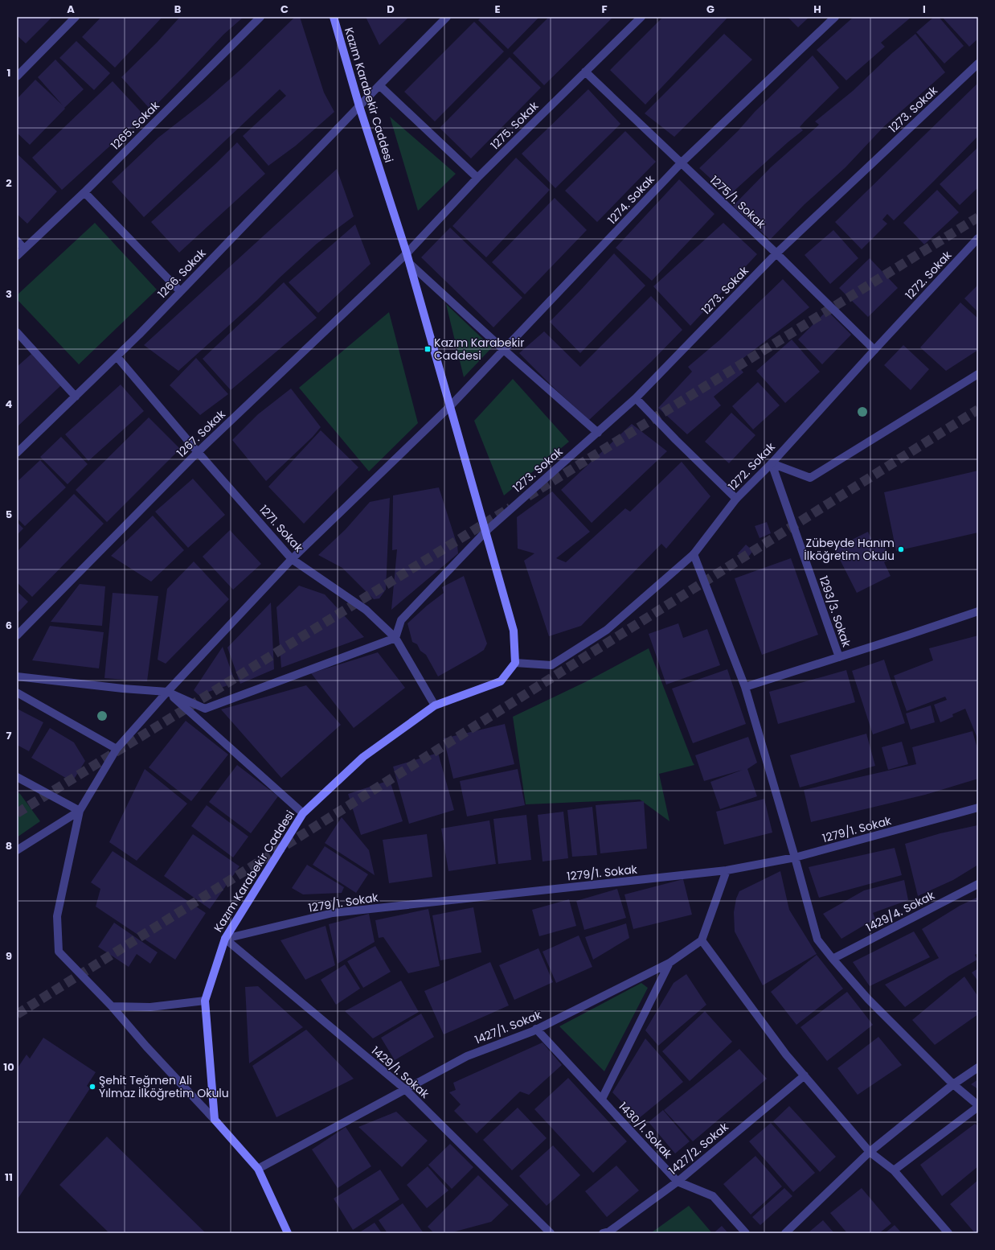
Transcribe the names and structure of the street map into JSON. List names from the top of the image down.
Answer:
{
  "streets": {
    "main road": ["Kazım Karabekir Caddesi"],
    "street": [
      "1273. Sokak",
      "1265. Sokak",
      "1275. Sokak",
      "1274. Sokak",
      "1275/1. Sokak",
      "1266. Sokak",
      "1272. Sokak",
      "1267. Sokak",
      "1271. Sokak",
      "1293/3. Sokak",
      "1279/1. Sokak",
      "1429/4. Sokak",
      "1427/1. Sokak",
      "1429/1. Sokak",
      "1430/1. Sokak",
      "1427/2. Sokak"
    ]
  },
  "crossings": [
    ["Kazım Karabekir Caddesi", "1273. Sokak"],
    ["Kazım Karabekir Caddesi", "1275. Sokak"],
    ["Kazım Karabekir Caddesi", "1274. Sokak"],
    ["Kazım Karabekir Caddesi", "1266. Sokak"],
    ["Kazım Karabekir Caddesi", "1272. Sokak"],
    ["Kazım Karabekir Caddesi", "1267. Sokak"],
    ["Kazım Karabekir Caddesi", "1271. Sokak"],
    ["Kazım Karabekir Caddesi", "1279/1. Sokak"],
    ["Kazım Karabekir Caddesi", "1429/1. Sokak"],
    ["1273. Sokak", "1275/1. Sokak"],
    ["1273. Sokak", "1271. Sokak"],
    ["1275. Sokak", "1275/1. Sokak"],
    ["1275. Sokak", "1267. Sokak"],
    ["1274. Sokak", "1275/1. Sokak"],
    ["1274. Sokak", "1271. Sokak"],
    ["1275/1. Sokak", "1272. Sokak"],
    ["1266. Sokak", "1271. Sokak"],
    ["1272. Sokak", "1293/3. Sokak"],
    ["1267. Sokak", "1271. Sokak"],
    ["1279/1. Sokak", "1429/1. Sokak"],
    ["1427/1. Sokak", "1429/1. Sokak"],
    ["1427/1. Sokak", "1430/1. Sokak"],
    ["1430/1. Sokak", "1427/2. Sokak"]
  ],
  "places": {
    "transit": ["Kazım Karabekir Caddesi"],
    "other": ["Zübeyde Hanım İlköğretim Okulu", "Şehit Teğmen Ali Yılmaz İlköğretim Okulu"]
  },
  "grid": {
    "columns": [
      "A",
      "B",
      "C",
      "D",
      "E",
      "F",
      "G",
      "H",
      "I"
    ],
    "rows": [
      "1",
      "2",
      "3",
      "4",
      "5",
      "6",
      "7",
      "8",
      "9",
      "10",
      "11"
    ]
  }
}
